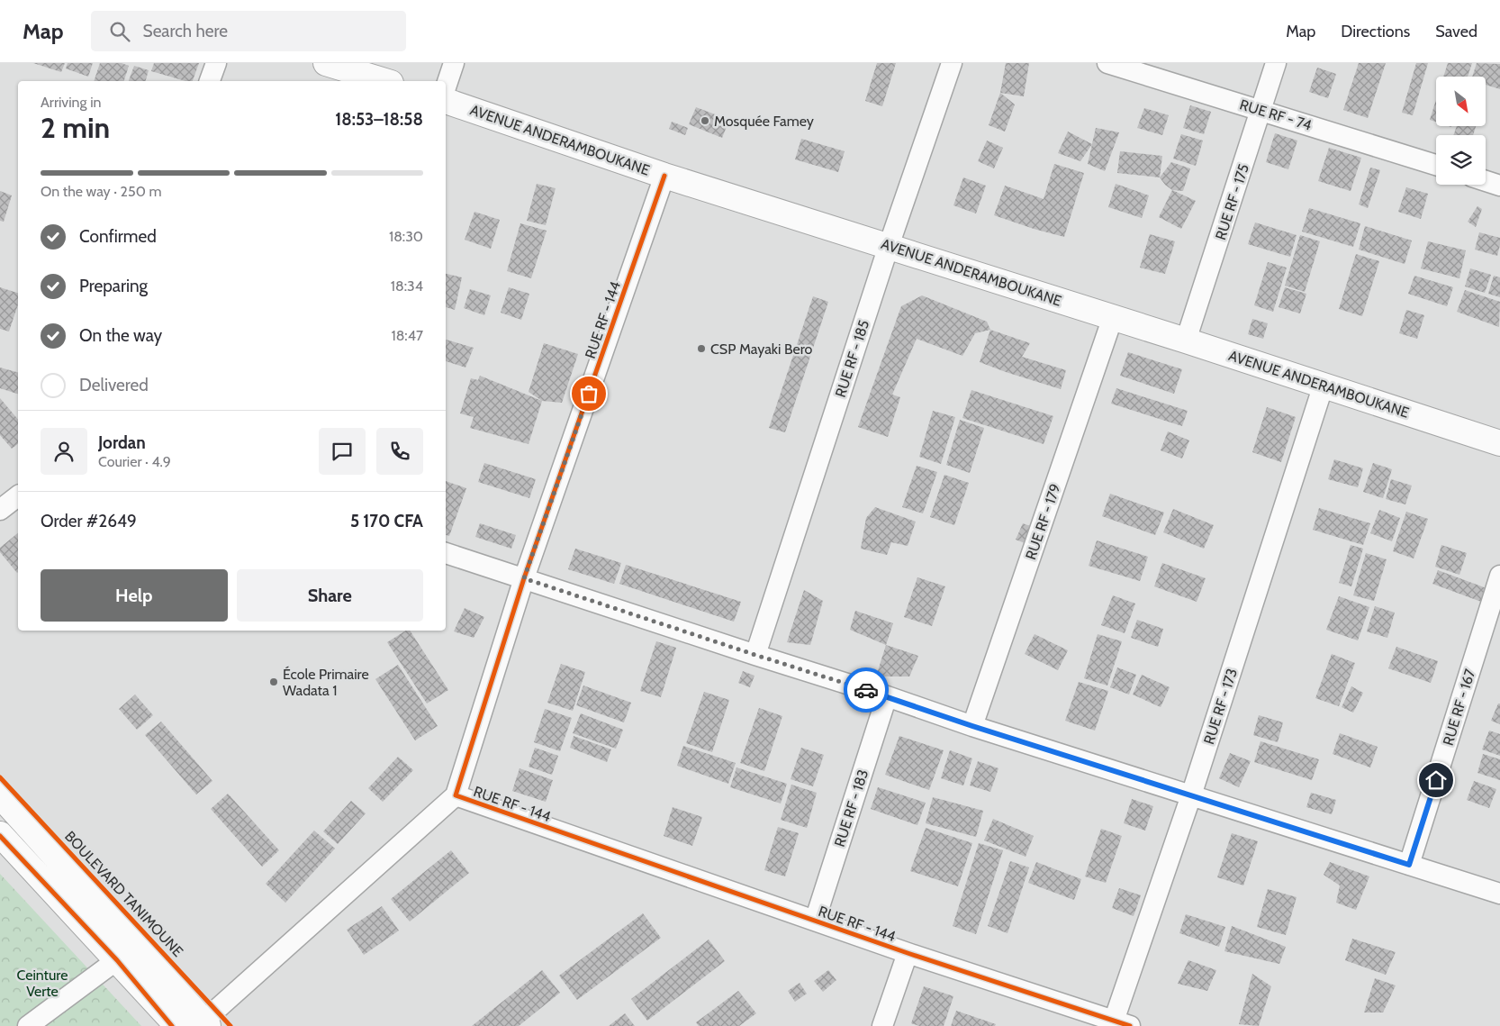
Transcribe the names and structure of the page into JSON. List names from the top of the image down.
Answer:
{
  "streets": {
    "street": [
      "RUE RF - 74",
      "AVENUE ANDERAMBOUKANE",
      "RUE RF - 175",
      "RUE RF - 144",
      "RUE RF - 185",
      "RUE RF - 179",
      "RUE RF - 173",
      "RUE RF - 167",
      "RUE RF - 183",
      "BOULEVARD TANIMOUNE"
    ]
  },
  "crossings": [
    ["RUE RF - 74", "RUE RF - 175"],
    ["AVENUE ANDERAMBOUKANE", "RUE RF - 175"],
    ["AVENUE ANDERAMBOUKANE", "RUE RF - 144"],
    ["AVENUE ANDERAMBOUKANE", "RUE RF - 185"],
    ["AVENUE ANDERAMBOUKANE", "RUE RF - 179"],
    ["AVENUE ANDERAMBOUKANE", "RUE RF - 173"],
    ["RUE RF - 144", "RUE RF - 173"],
    ["RUE RF - 144", "RUE RF - 183"]
  ],
  "parks": ["Ceinture Verte"],
  "places": ["Mosquée Famey", "CSP Mayaki Bero", "École Primaire Wadata 1"],
  "north": "bottom right",
  "page": {
    "header": "Map",
    "search": "Search here",
    "nav": ["Map", "Directions", "Saved"],
    "heading": ["2 min", "Arriving in", "18:53–18:58"],
    "panel": [
      "Jordan",
      "Courier · 4.9",
      "Order #2649",
      "5 170 CFA"
    ],
    "bar": "On the way · 250 m",
    "list": [
      ["Confirmed", "18:30"],
      ["Preparing", "18:34"],
      ["On the way", "18:47"],
      "Delivered"
    ],
    "buttons": ["Help", "Share"]
  }
}
